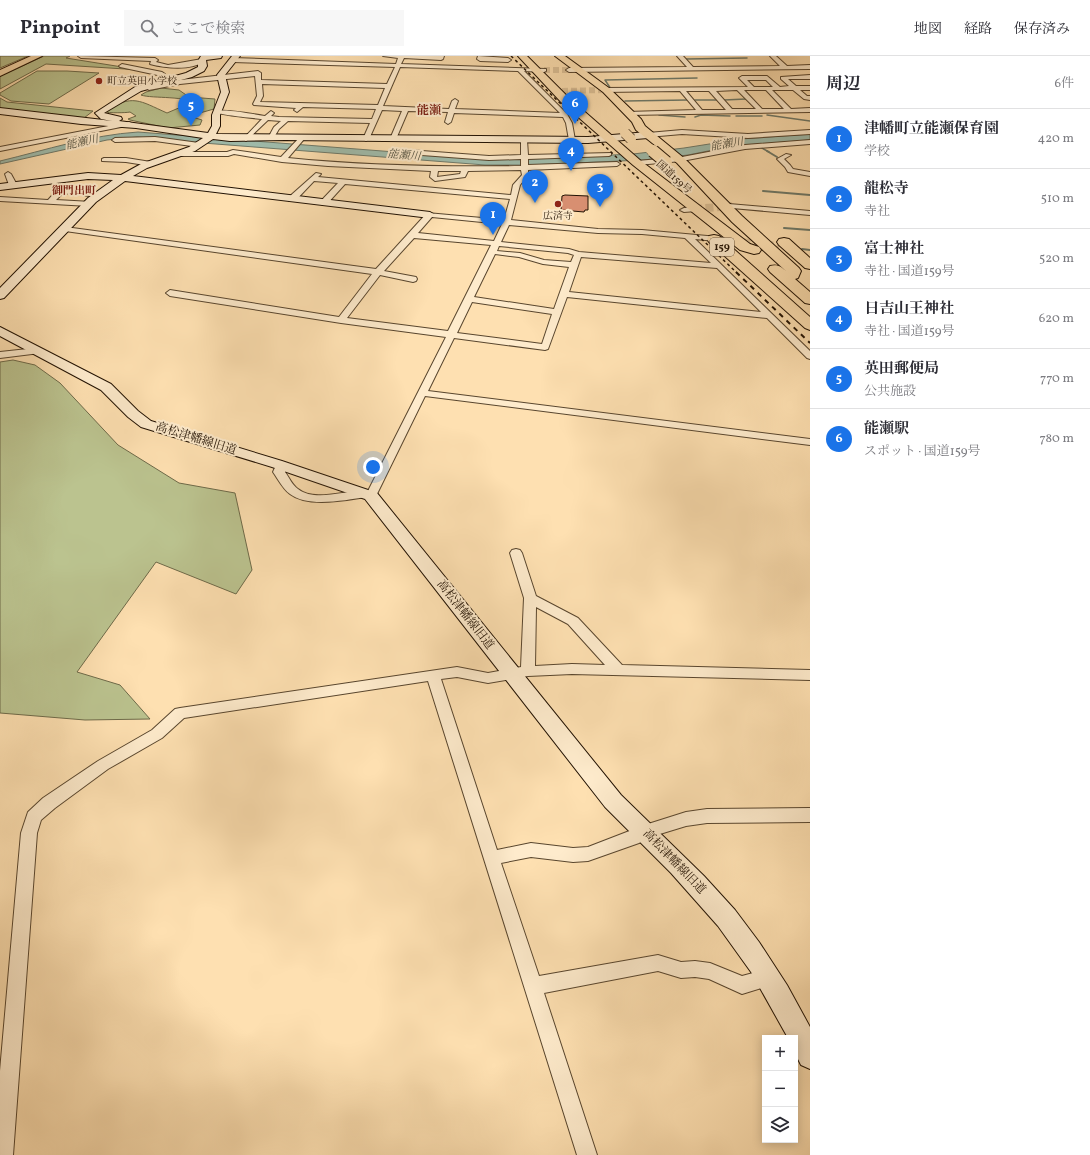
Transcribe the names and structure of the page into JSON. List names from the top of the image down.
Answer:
{
  "streets": {
    "highway": ["国道159号", "159"],
    "street": ["高松津幡線旧道"]
  },
  "crossings": [
    ["国道159号", "159"]
  ],
  "districts": ["能瀬", "御門出町"],
  "water": ["能瀬川"],
  "places": ["町立英田小学校", "広済寺"],
  "page": {
    "header": "Pinpoint",
    "search": "ここで検索",
    "nav": ["地図", "経路", "保存済み"],
    "heading": ["周辺", "6件"],
    "pins": [
      "6",
      "5",
      "4",
      "2",
      "3",
      "1"
    ],
    "list": [
      {
        "mark": "1",
        "name": "津幡町立能瀬保育園",
        "note": "学校",
        "value": "420 m"
      },
      {
        "mark": "2",
        "name": "龍松寺",
        "note": "寺社",
        "value": "510 m"
      },
      {
        "mark": "3",
        "name": "富士神社",
        "note": "寺社 · 国道159号",
        "value": "520 m"
      },
      {
        "mark": "4",
        "name": "日吉山王神社",
        "note": "寺社 · 国道159号",
        "value": "620 m"
      },
      {
        "mark": "5",
        "name": "英田郵便局",
        "note": "公共施設",
        "value": "770 m"
      },
      {
        "mark": "6",
        "name": "能瀬駅",
        "note": "スポット · 国道159号",
        "value": "780 m"
      }
    ],
    "map_buttons": ["+", "−"]
  }
}
